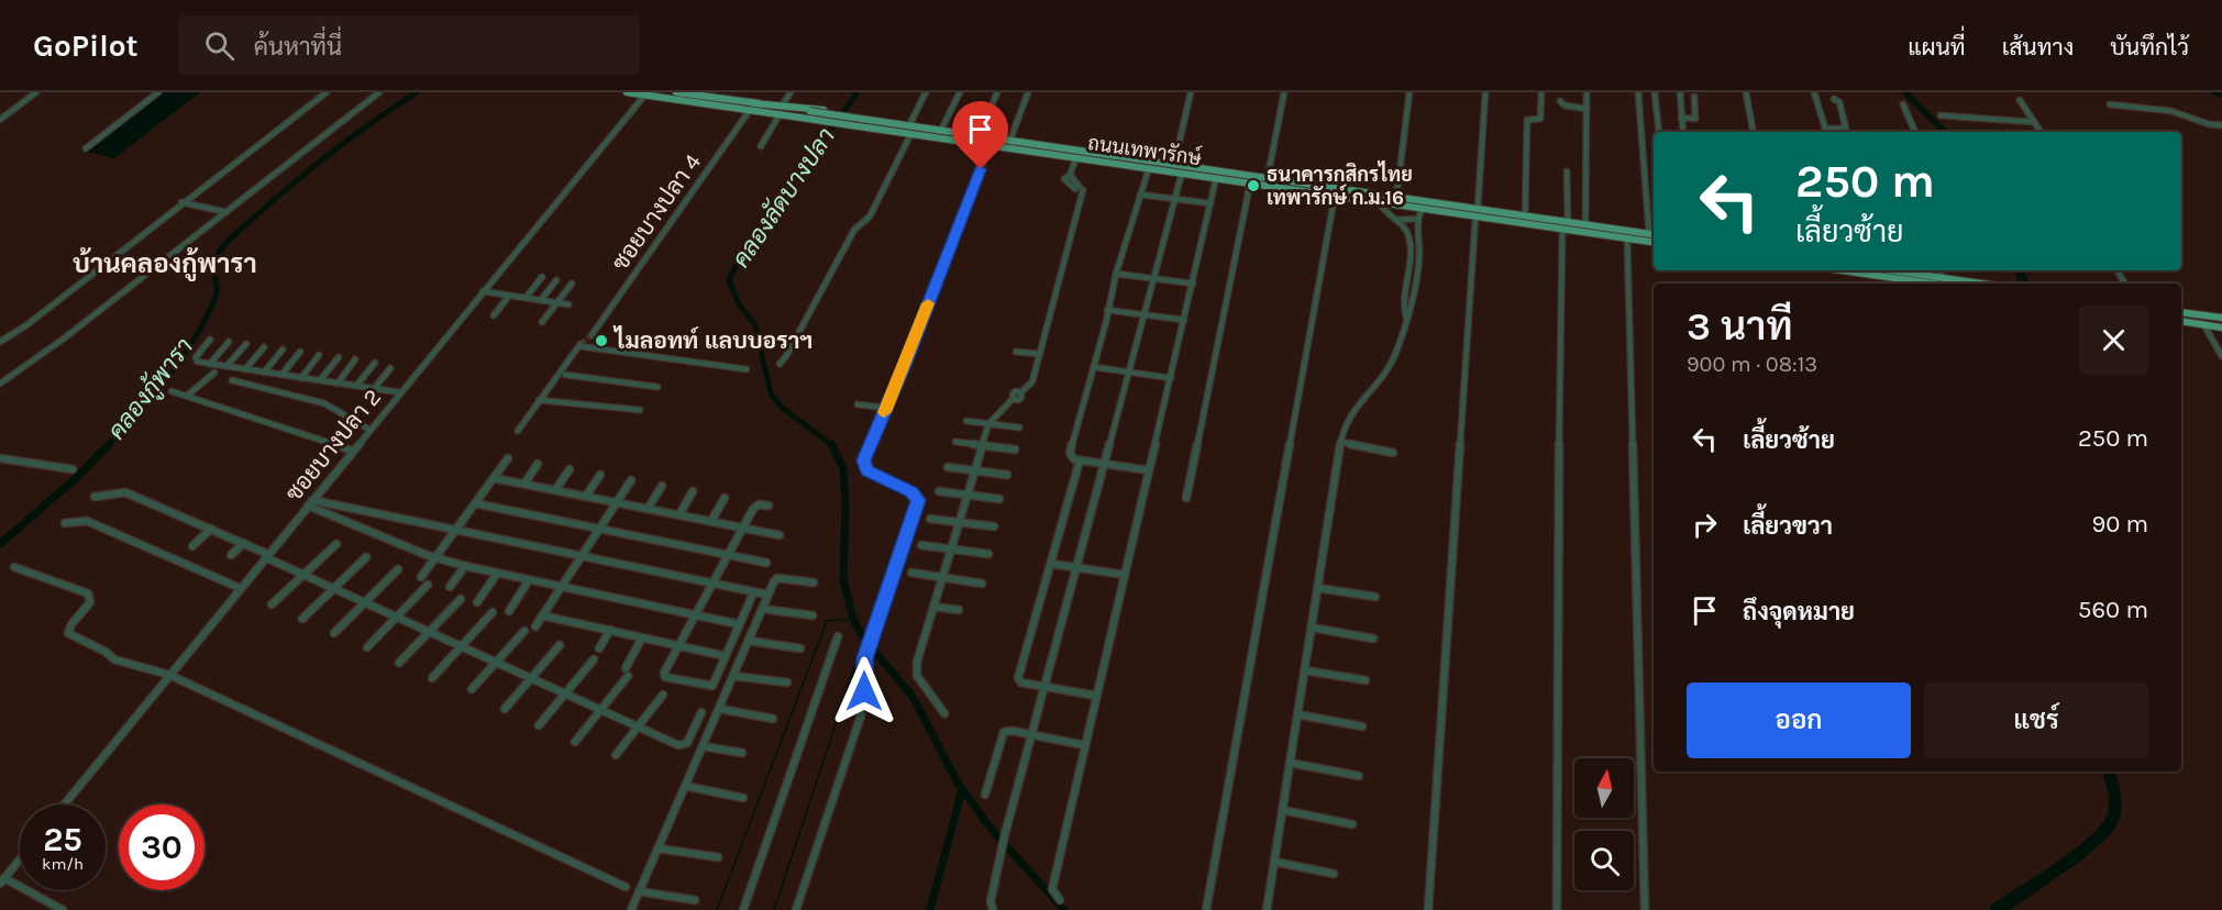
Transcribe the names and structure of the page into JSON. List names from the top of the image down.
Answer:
{
  "streets": {
    "main road": ["ถนนเทพารักษ์"],
    "street": ["ซอยบางปลา 4", "ซอยบางปลา 2"]
  },
  "crossings": [
    ["ถนนเทพารักษ์", "ซอยบางปลา 4"],
    ["ถนนเทพารักษ์", "ซอยบางปลา 2"]
  ],
  "districts": ["บ้านคลองกู้พารา"],
  "water": ["คลองลัดบางปลา", "คลองกู้พารา"],
  "places": ["ธนาคารกสิกรไทย เทพารักษ์ ก.ม.16", "ไมลอทท์ แลบบอราฯ"],
  "north": "top",
  "page": {
    "header": "GoPilot",
    "search": "ค้นหาที่นี่",
    "nav": ["แผนที่", "เส้นทาง", "บันทึกไว้"],
    "turn": ["250 m", "เลี้ยวซ้าย"],
    "heading": ["3 นาที", "900 m · 08:13"],
    "list": [
      {
        "name": "เลี้ยวซ้าย",
        "value": "250 m"
      },
      {
        "name": "เลี้ยวขวา",
        "value": "90 m"
      },
      {
        "name": "ถึงจุดหมาย",
        "value": "560 m"
      }
    ],
    "buttons": ["ออก", "แชร์"],
    "speed": "25 km/h",
    "limit": "30"
  }
}
